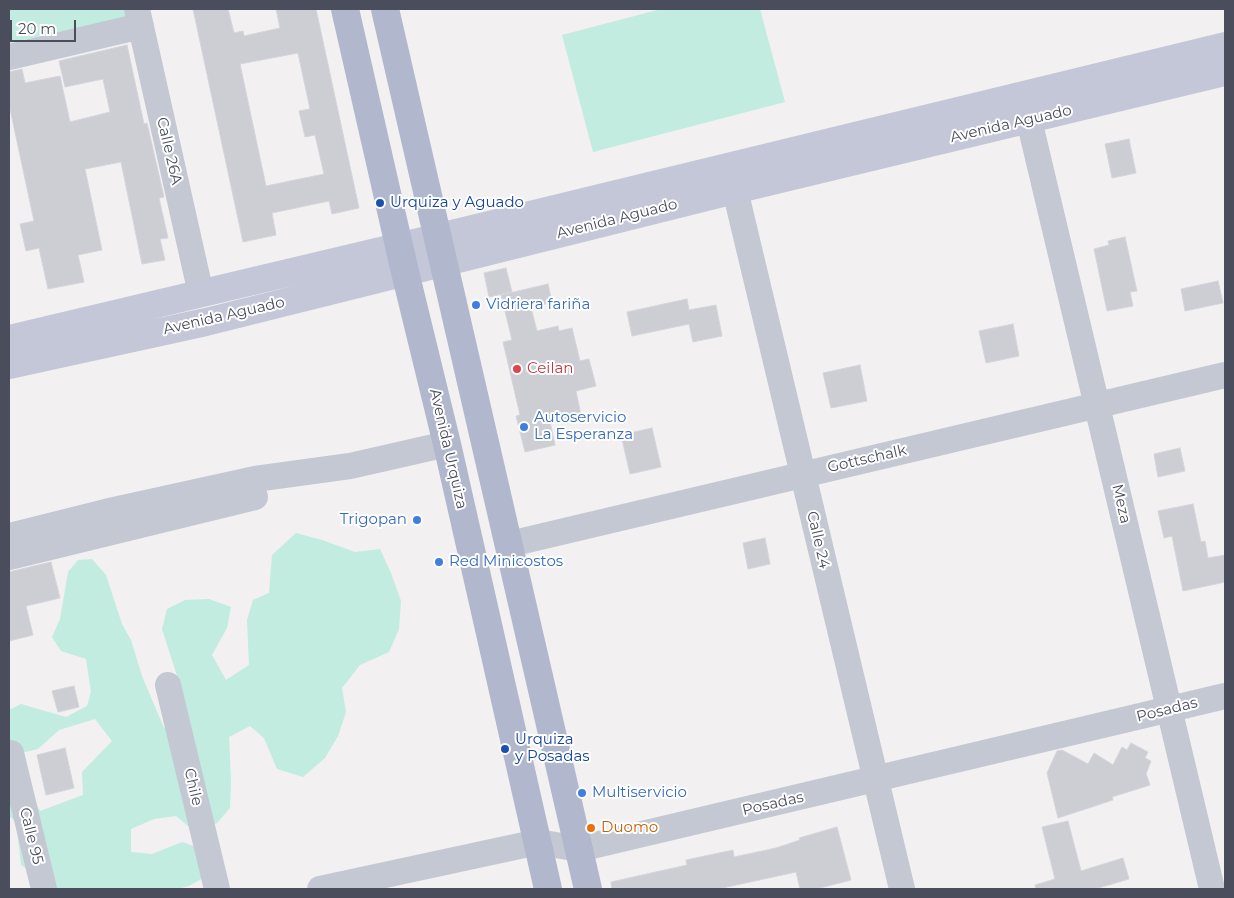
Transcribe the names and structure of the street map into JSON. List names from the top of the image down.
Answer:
{
  "streets": {
    "main road": ["Avenida Urquiza"],
    "street": [
      "Avenida Aguado",
      "Calle 26A",
      "Gottschalk",
      "Meza",
      "Calle 24",
      "Posadas",
      "Chile",
      "Calle 95"
    ]
  },
  "crossings": [
    ["Avenida Aguado", "Calle 26A"],
    ["Avenida Aguado", "Avenida Urquiza"],
    ["Avenida Aguado", "Meza"],
    ["Avenida Aguado", "Calle 24"],
    ["Avenida Urquiza", "Posadas"],
    ["Gottschalk", "Meza"],
    ["Gottschalk", "Calle 24"],
    ["Meza", "Posadas"],
    ["Calle 24", "Posadas"]
  ],
  "places": [
    "Urquiza y Aguado",
    "Vidriera fariña",
    "Ceilan",
    "Autoservicio La Esperanza",
    "Trigopan",
    "Red Minicostos",
    "Urquiza y Posadas",
    "Multiservicio",
    "Duomo"
  ],
  "scale_bar": "20 m"
}
